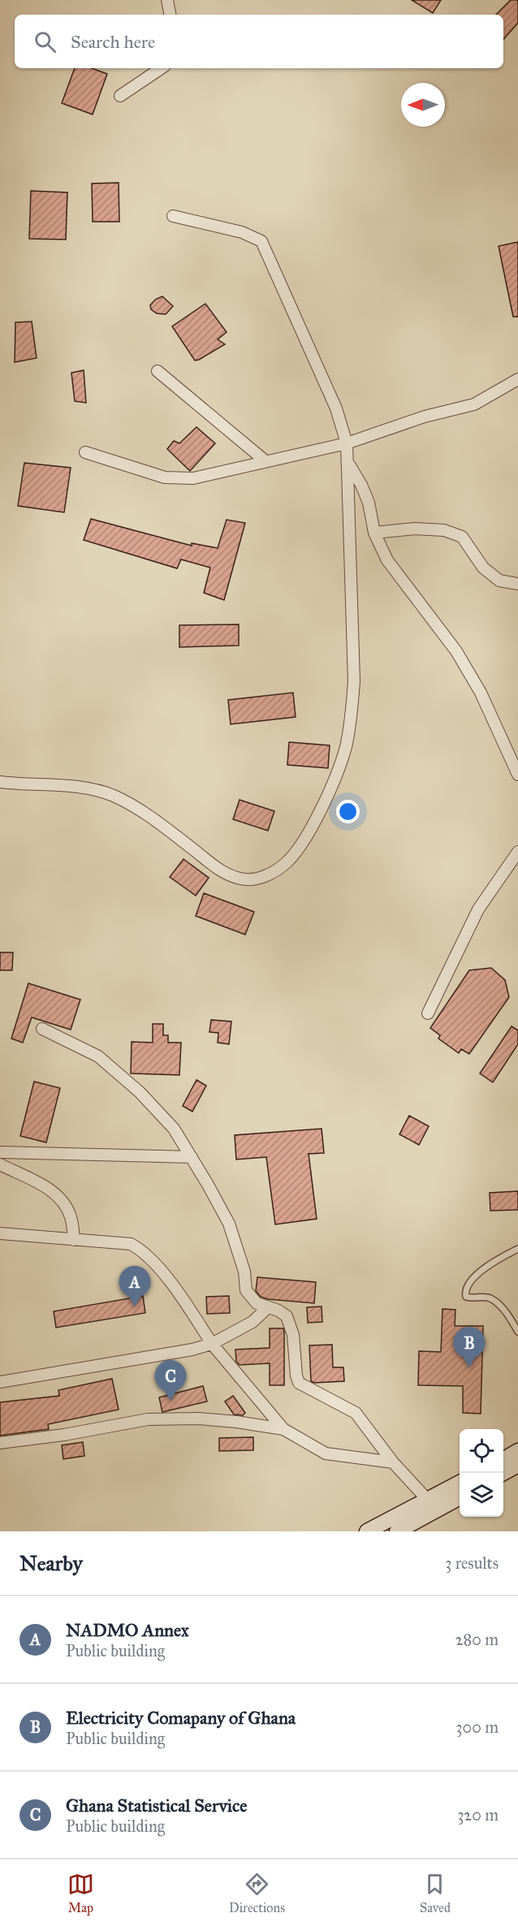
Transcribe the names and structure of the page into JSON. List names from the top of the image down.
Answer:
{
  "north": "left",
  "page": {
    "search": "Search here",
    "pins": ["A", "B", "C"],
    "heading": ["Nearby", "3 results"],
    "list": [
      {
        "mark": "A",
        "name": "NADMO Annex",
        "note": "Public building",
        "value": "280 m"
      },
      {
        "mark": "B",
        "name": "Electricity Comapany of Ghana",
        "note": "Public building",
        "value": "300 m"
      },
      {
        "mark": "C",
        "name": "Ghana Statistical Service",
        "note": "Public building",
        "value": "320 m"
      }
    ],
    "nav": ["Map", "Directions", "Saved"]
  }
}
